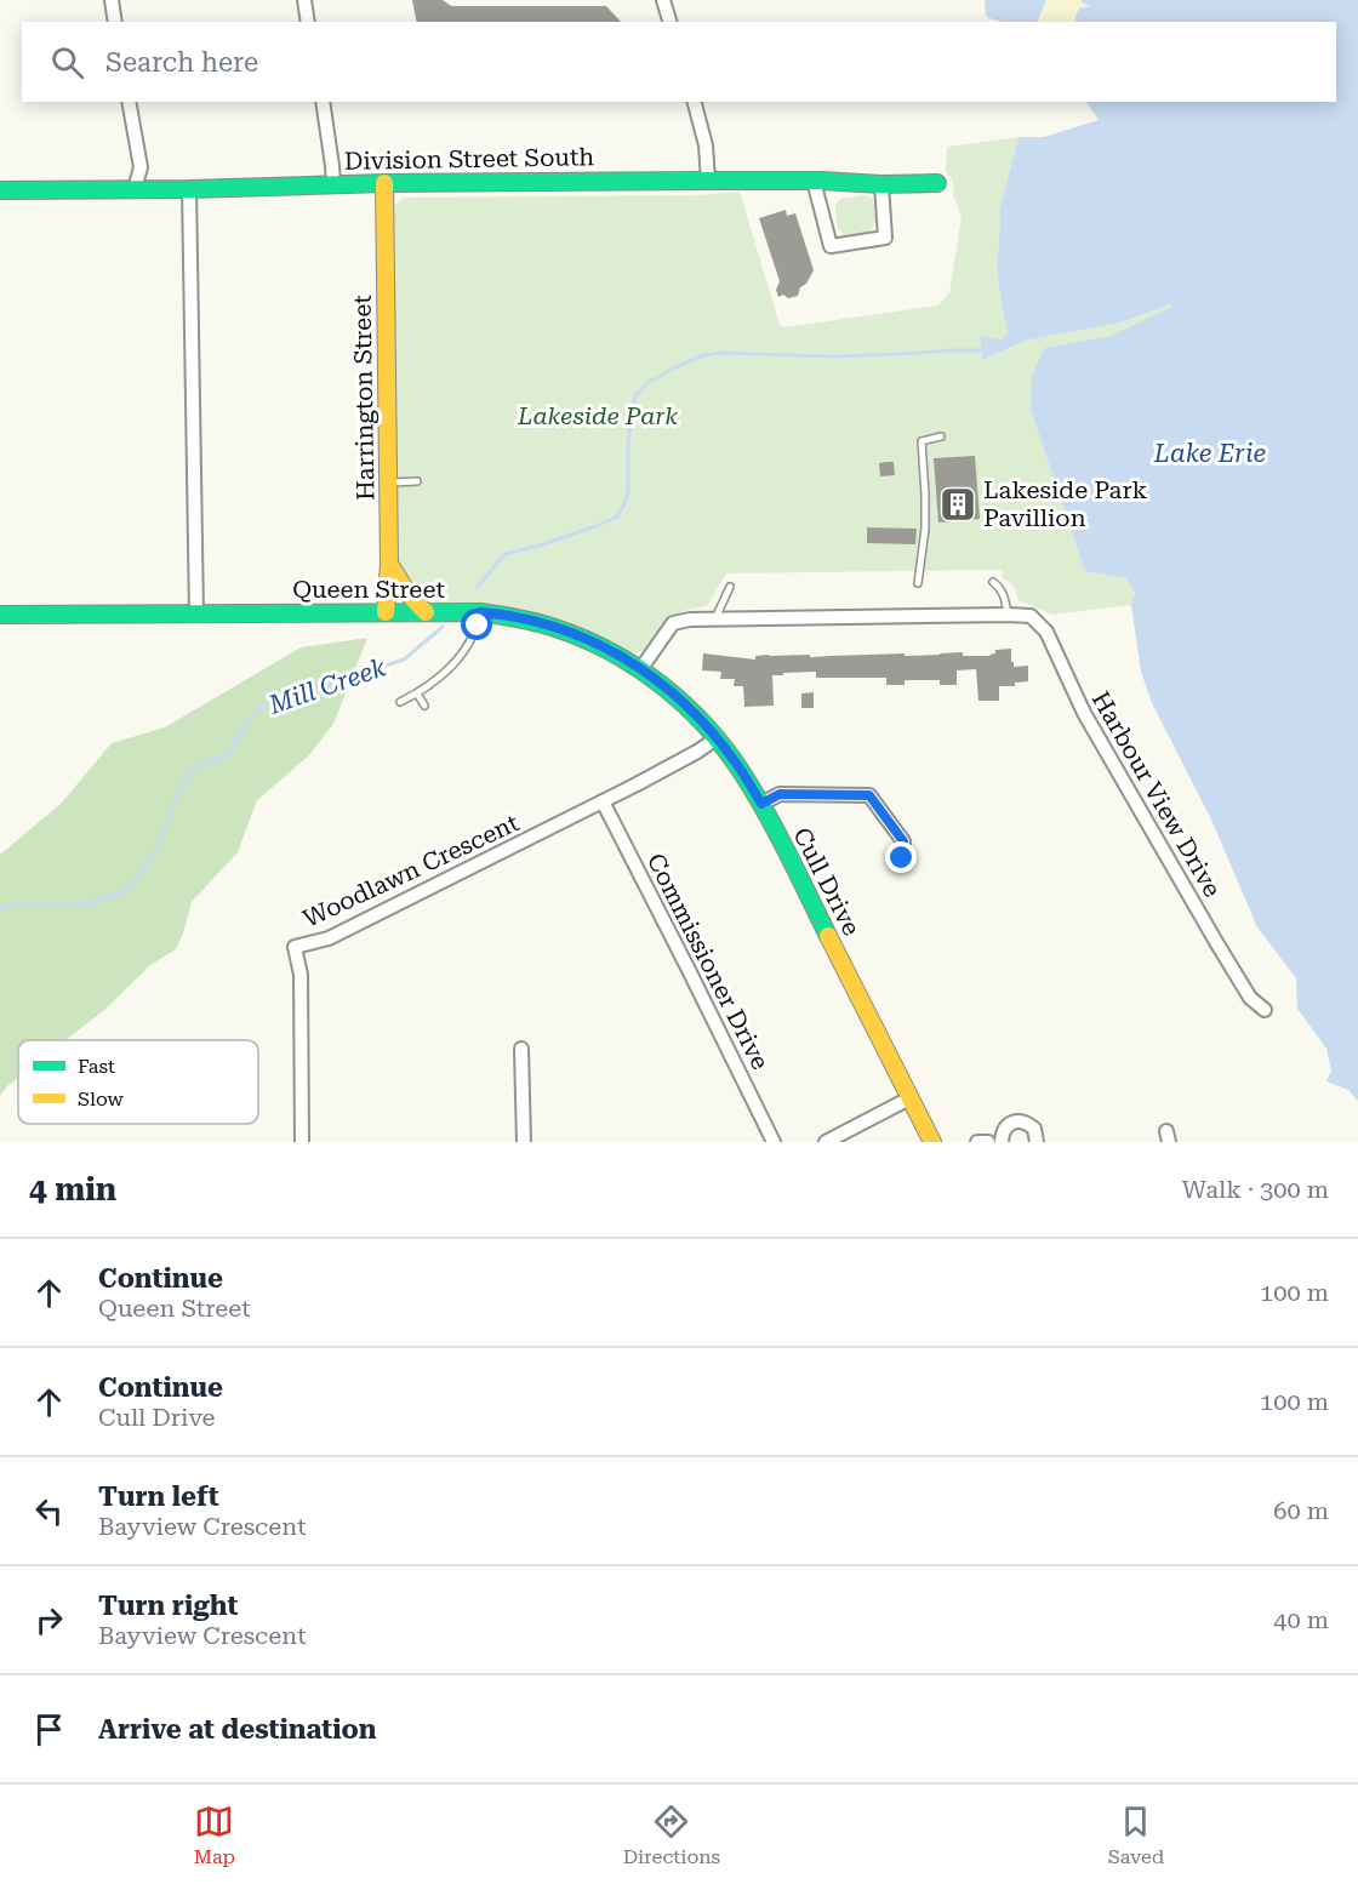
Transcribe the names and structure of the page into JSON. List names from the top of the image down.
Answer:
{
  "streets": {
    "street": [
      "Division Street South",
      "Harrington Street",
      "Queen Street",
      "Harbour View Drive",
      "Woodlawn Crescent",
      "Cull Drive",
      "Commissioner Drive"
    ]
  },
  "crossings": [
    ["Division Street South", "Harrington Street"],
    ["Harrington Street", "Queen Street"],
    ["Queen Street", "Cull Drive"],
    ["Woodlawn Crescent", "Cull Drive"],
    ["Woodlawn Crescent", "Commissioner Drive"]
  ],
  "water": ["Lake Erie", "Mill Creek"],
  "parks": ["Lakeside Park"],
  "places": {
    "building": ["Lakeside Park Pavillion"]
  },
  "legend": ["Fast", "Slow"],
  "page": {
    "search": "Search here",
    "heading": ["4 min", "Walk · 300 m"],
    "list": [
      ["Continue", "Queen Street", "100 m"],
      ["Continue", "Cull Drive", "100 m"],
      ["Turn left", "Bayview Crescent", "60 m"],
      ["Turn right", "Bayview Crescent", "40 m"],
      "Arrive at destination"
    ],
    "nav": ["Map", "Directions", "Saved"]
  }
}
